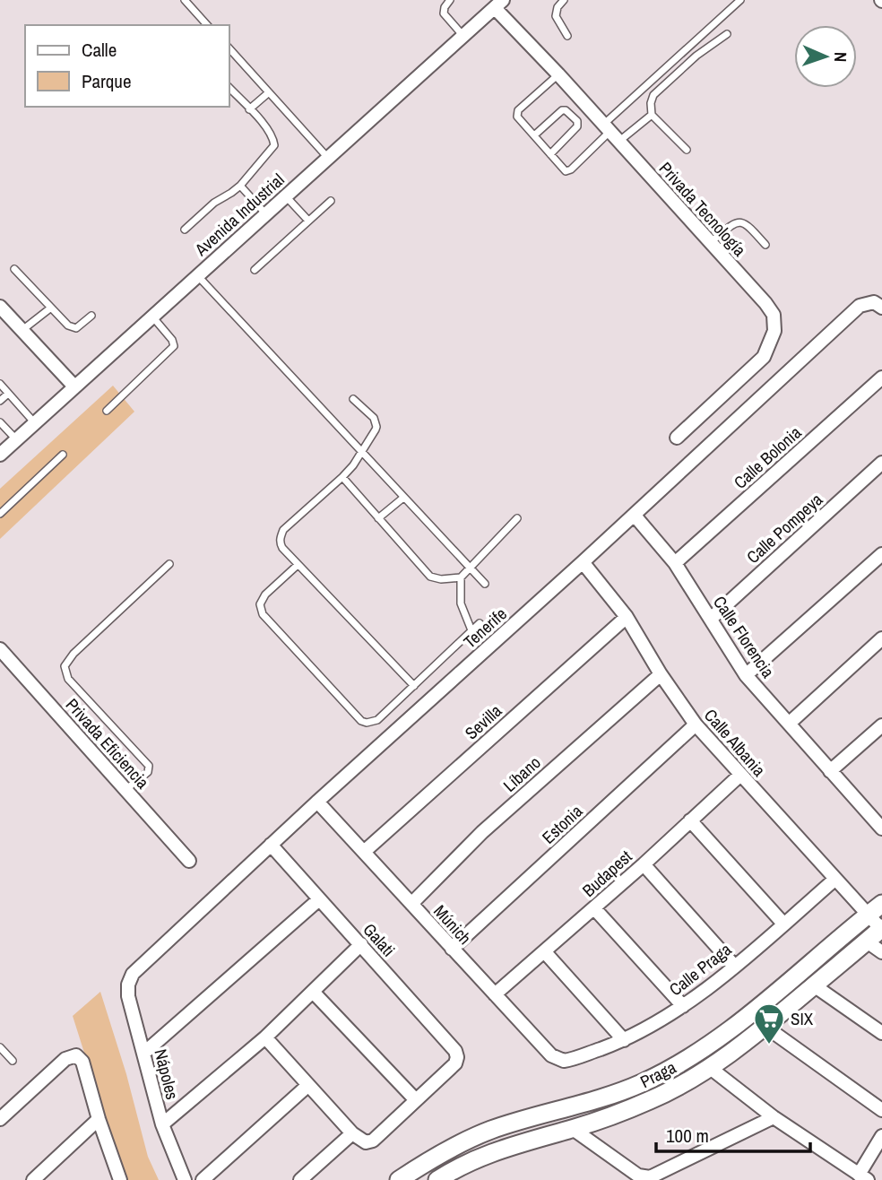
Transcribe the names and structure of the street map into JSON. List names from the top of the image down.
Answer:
{
  "streets": {
    "street": [
      "Privada Tecnología",
      "Avenida Industrial",
      "Calle Bolonia",
      "Calle Pompeya",
      "Tenerife",
      "Calle Florencia",
      "Sevilla",
      "Calle Albania",
      "Privada Eficiencia",
      "Líbano",
      "Estonia",
      "Budapest",
      "Múnich",
      "Galati",
      "Calle Praga",
      "Nápoles",
      "Praga"
    ]
  },
  "crossings": [
    ["Privada Tecnología", "Avenida Industrial"],
    ["Calle Bolonia", "Calle Florencia"],
    ["Calle Pompeya", "Calle Florencia"],
    ["Tenerife", "Calle Florencia"],
    ["Tenerife", "Calle Albania"],
    ["Tenerife", "Múnich"],
    ["Tenerife", "Galati"],
    ["Tenerife", "Nápoles"],
    ["Sevilla", "Calle Albania"],
    ["Sevilla", "Múnich"],
    ["Calle Albania", "Líbano"],
    ["Calle Albania", "Estonia"],
    ["Calle Albania", "Budapest"],
    ["Calle Albania", "Calle Praga"],
    ["Calle Albania", "Praga"],
    ["Líbano", "Múnich"],
    ["Estonia", "Múnich"],
    ["Budapest", "Múnich"],
    ["Múnich", "Calle Praga"]
  ],
  "places": {
    "supermarket": ["SIX"]
  },
  "legend": ["Calle", "Parque"],
  "scale_bar": "100 m",
  "north": "right"
}
